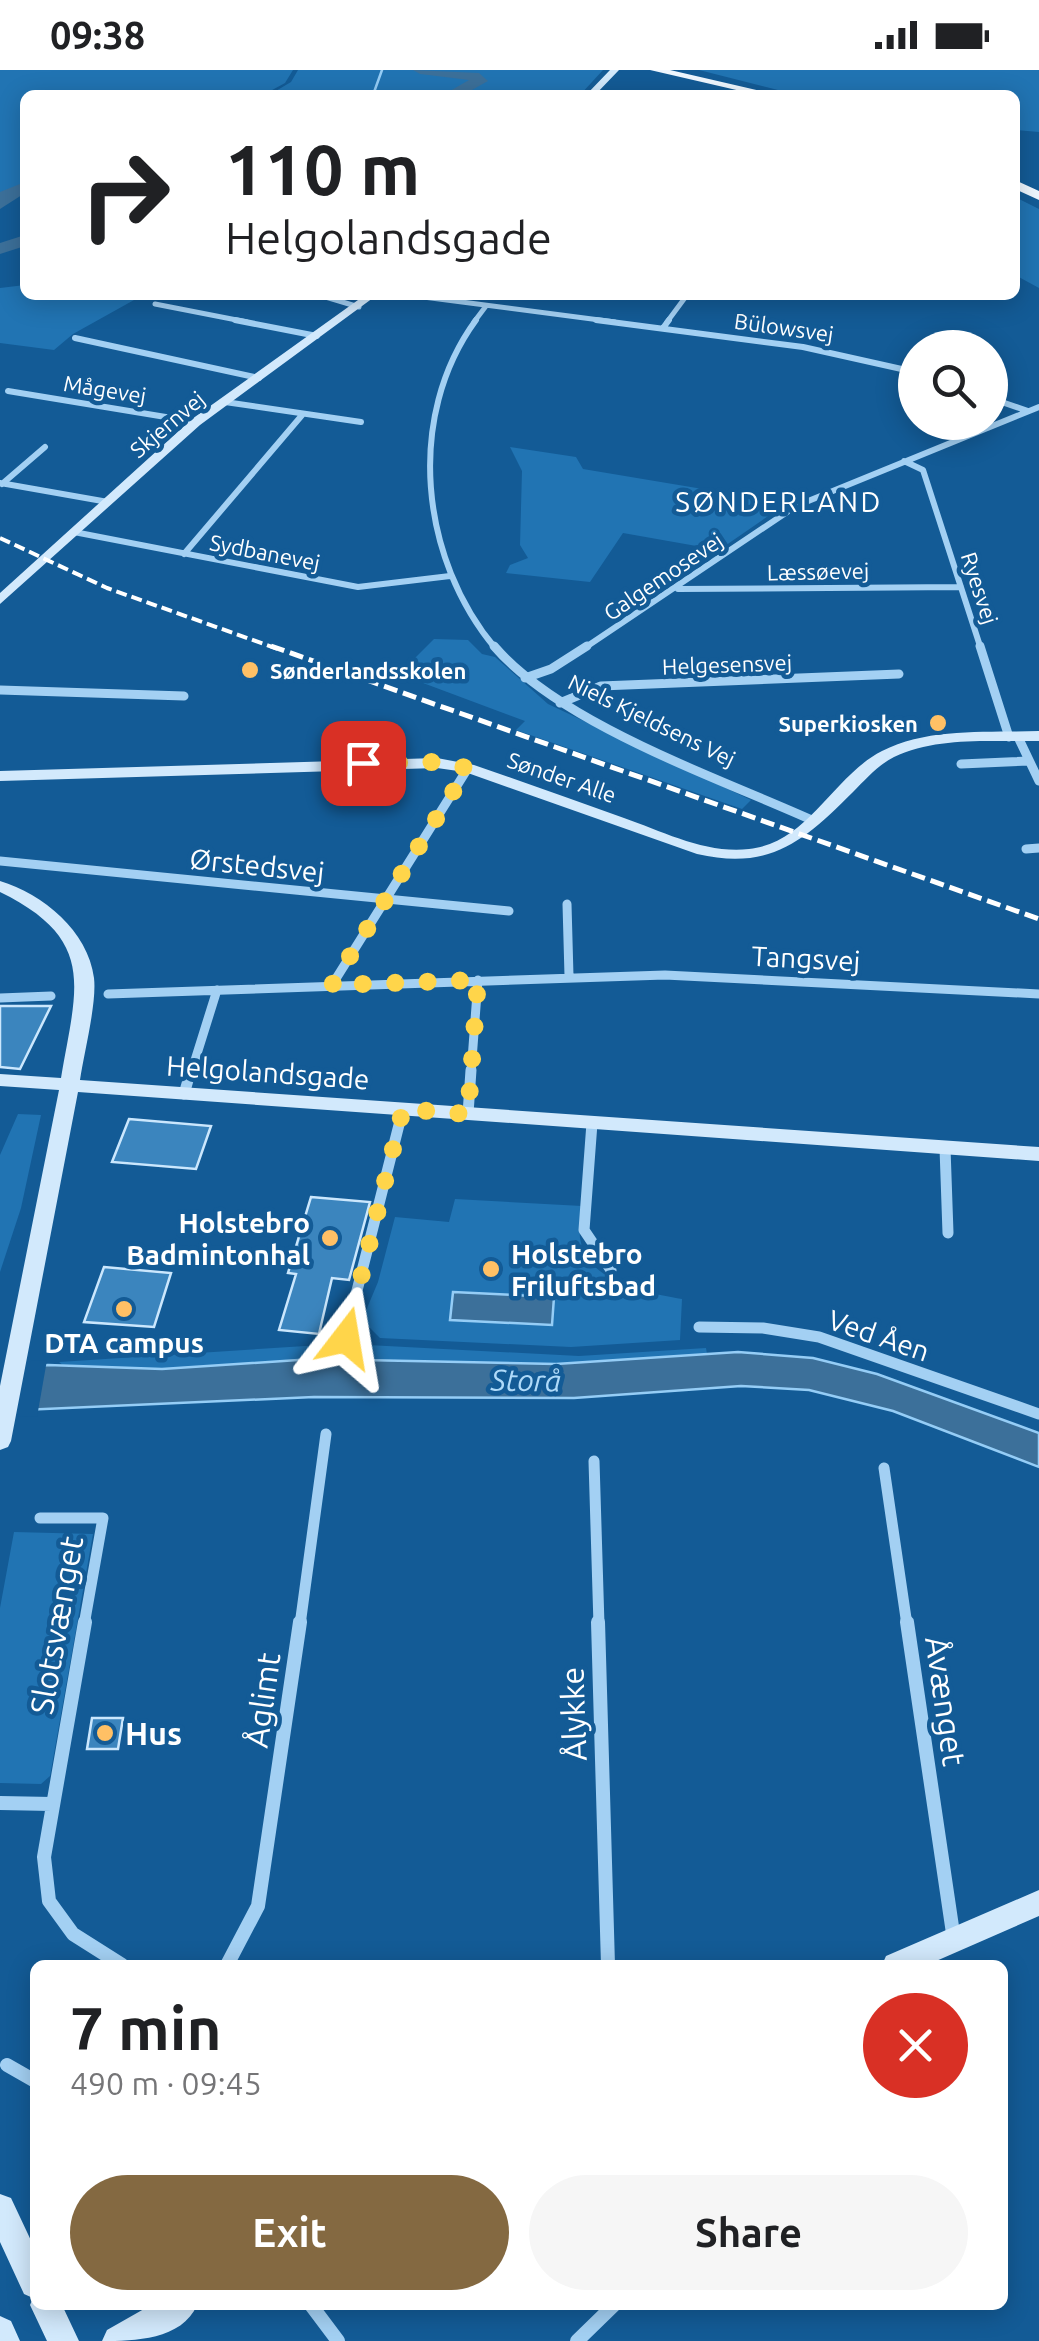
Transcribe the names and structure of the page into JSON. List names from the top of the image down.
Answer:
{
  "streets": {
    "street": [
      "Bülowsvej",
      "Mågevej",
      "Skjernvej",
      "Sydbanevej",
      "Læssøevej",
      "Galgemosevej",
      "Ryesvej",
      "Helgesensvej",
      "Niels Kjeldsens Vej",
      "Sønder Alle",
      "Ørstedsvej",
      "Tangsvej",
      "Helgolandsgade",
      "Ved Åen",
      "Slotsvænget",
      "Åglimt",
      "Åvænget",
      "Ålykke"
    ]
  },
  "crossings": [
    ["Bülowsvej", "Niels Kjeldsens Vej"],
    ["Mågevej", "Skjernvej"],
    ["Skjernvej", "Sydbanevej"],
    ["Sydbanevej", "Niels Kjeldsens Vej"],
    ["Læssøevej", "Galgemosevej"],
    ["Læssøevej", "Ryesvej"],
    ["Galgemosevej", "Ryesvej"],
    ["Galgemosevej", "Niels Kjeldsens Vej"],
    ["Helgesensvej", "Niels Kjeldsens Vej"],
    ["Niels Kjeldsens Vej", "Sønder Alle"]
  ],
  "districts": ["SØNDERLAND"],
  "water": ["Storå"],
  "places": [
    "Sønderlandsskolen",
    "Superkiosken",
    "Holstebro Badmintonhal",
    "Holstebro Friluftsbad",
    "DTA campus",
    "Hus"
  ],
  "page": {
    "status": "09:38",
    "turn": ["110 m", "Helgolandsgade"],
    "heading": ["7 min", "490 m · 09:45"],
    "buttons": ["Exit", "Share"]
  }
}
